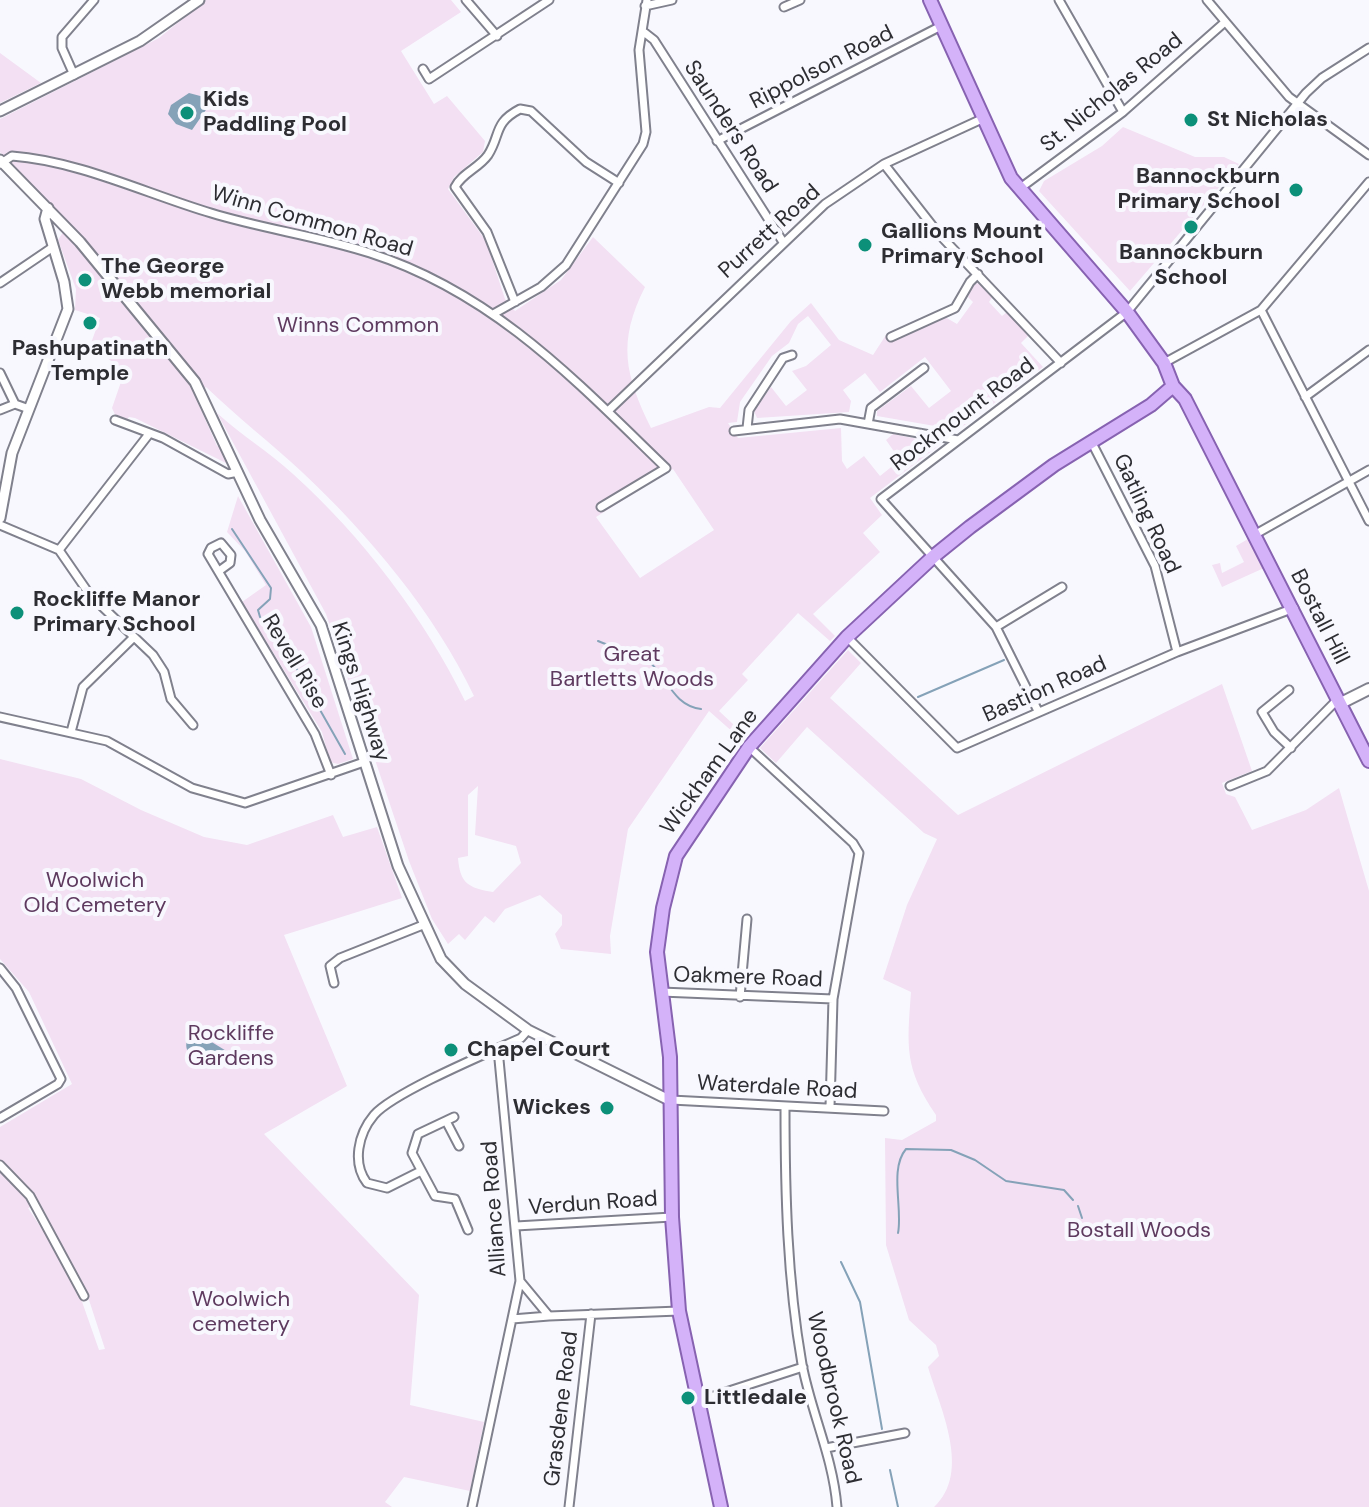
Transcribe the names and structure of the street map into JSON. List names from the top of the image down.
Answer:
{
  "streets": {
    "main road": ["Bostall Hill", "Wickham Lane"],
    "street": [
      "Rippolson Road",
      "St. Nicholas Road",
      "Saunders Road",
      "Winn Common Road",
      "Purrett Road",
      "Rockmount Road",
      "Gatling Road",
      "Revell Rise",
      "Bastion Road",
      "Kings Highway",
      "Oakmere Road",
      "Waterdale Road",
      "Verdun Road",
      "Alliance Road",
      "Woodbrook Road",
      "Grasdene Road"
    ]
  },
  "crossings": [
    ["Rippolson Road", "Saunders Road"],
    ["Rippolson Road", "Bostall Hill"],
    ["St. Nicholas Road", "Bostall Hill"],
    ["Saunders Road", "Purrett Road"],
    ["Winn Common Road", "Purrett Road"],
    ["Winn Common Road", "Kings Highway"],
    ["Purrett Road", "Bostall Hill"],
    ["Rockmount Road", "Bostall Hill"],
    ["Rockmount Road", "Wickham Lane"],
    ["Gatling Road", "Bastion Road"],
    ["Gatling Road", "Wickham Lane"],
    ["Bostall Hill", "Bastion Road"],
    ["Bostall Hill", "Wickham Lane"],
    ["Bastion Road", "Wickham Lane"],
    ["Kings Highway", "Wickham Lane"],
    ["Kings Highway", "Waterdale Road"],
    ["Wickham Lane", "Oakmere Road"],
    ["Wickham Lane", "Waterdale Road"],
    ["Wickham Lane", "Verdun Road"],
    ["Waterdale Road", "Woodbrook Road"],
    ["Verdun Road", "Alliance Road"]
  ],
  "parks": [
    "Winns Common",
    "Great Bartletts Woods",
    "Woolwich Old Cemetery",
    "Rockliffe Gardens",
    "Bostall Woods",
    "Woolwich cemetery"
  ],
  "places": [
    "Kids Paddling Pool",
    "St Nicholas",
    "Bannockburn Primary School",
    "Bannockburn School",
    "Gallions Mount Primary School",
    "The George Webb memorial",
    "Pashupatinath Temple",
    "Rockliffe Manor Primary School",
    "Chapel Court",
    "Wickes",
    "Littledale"
  ]
}
